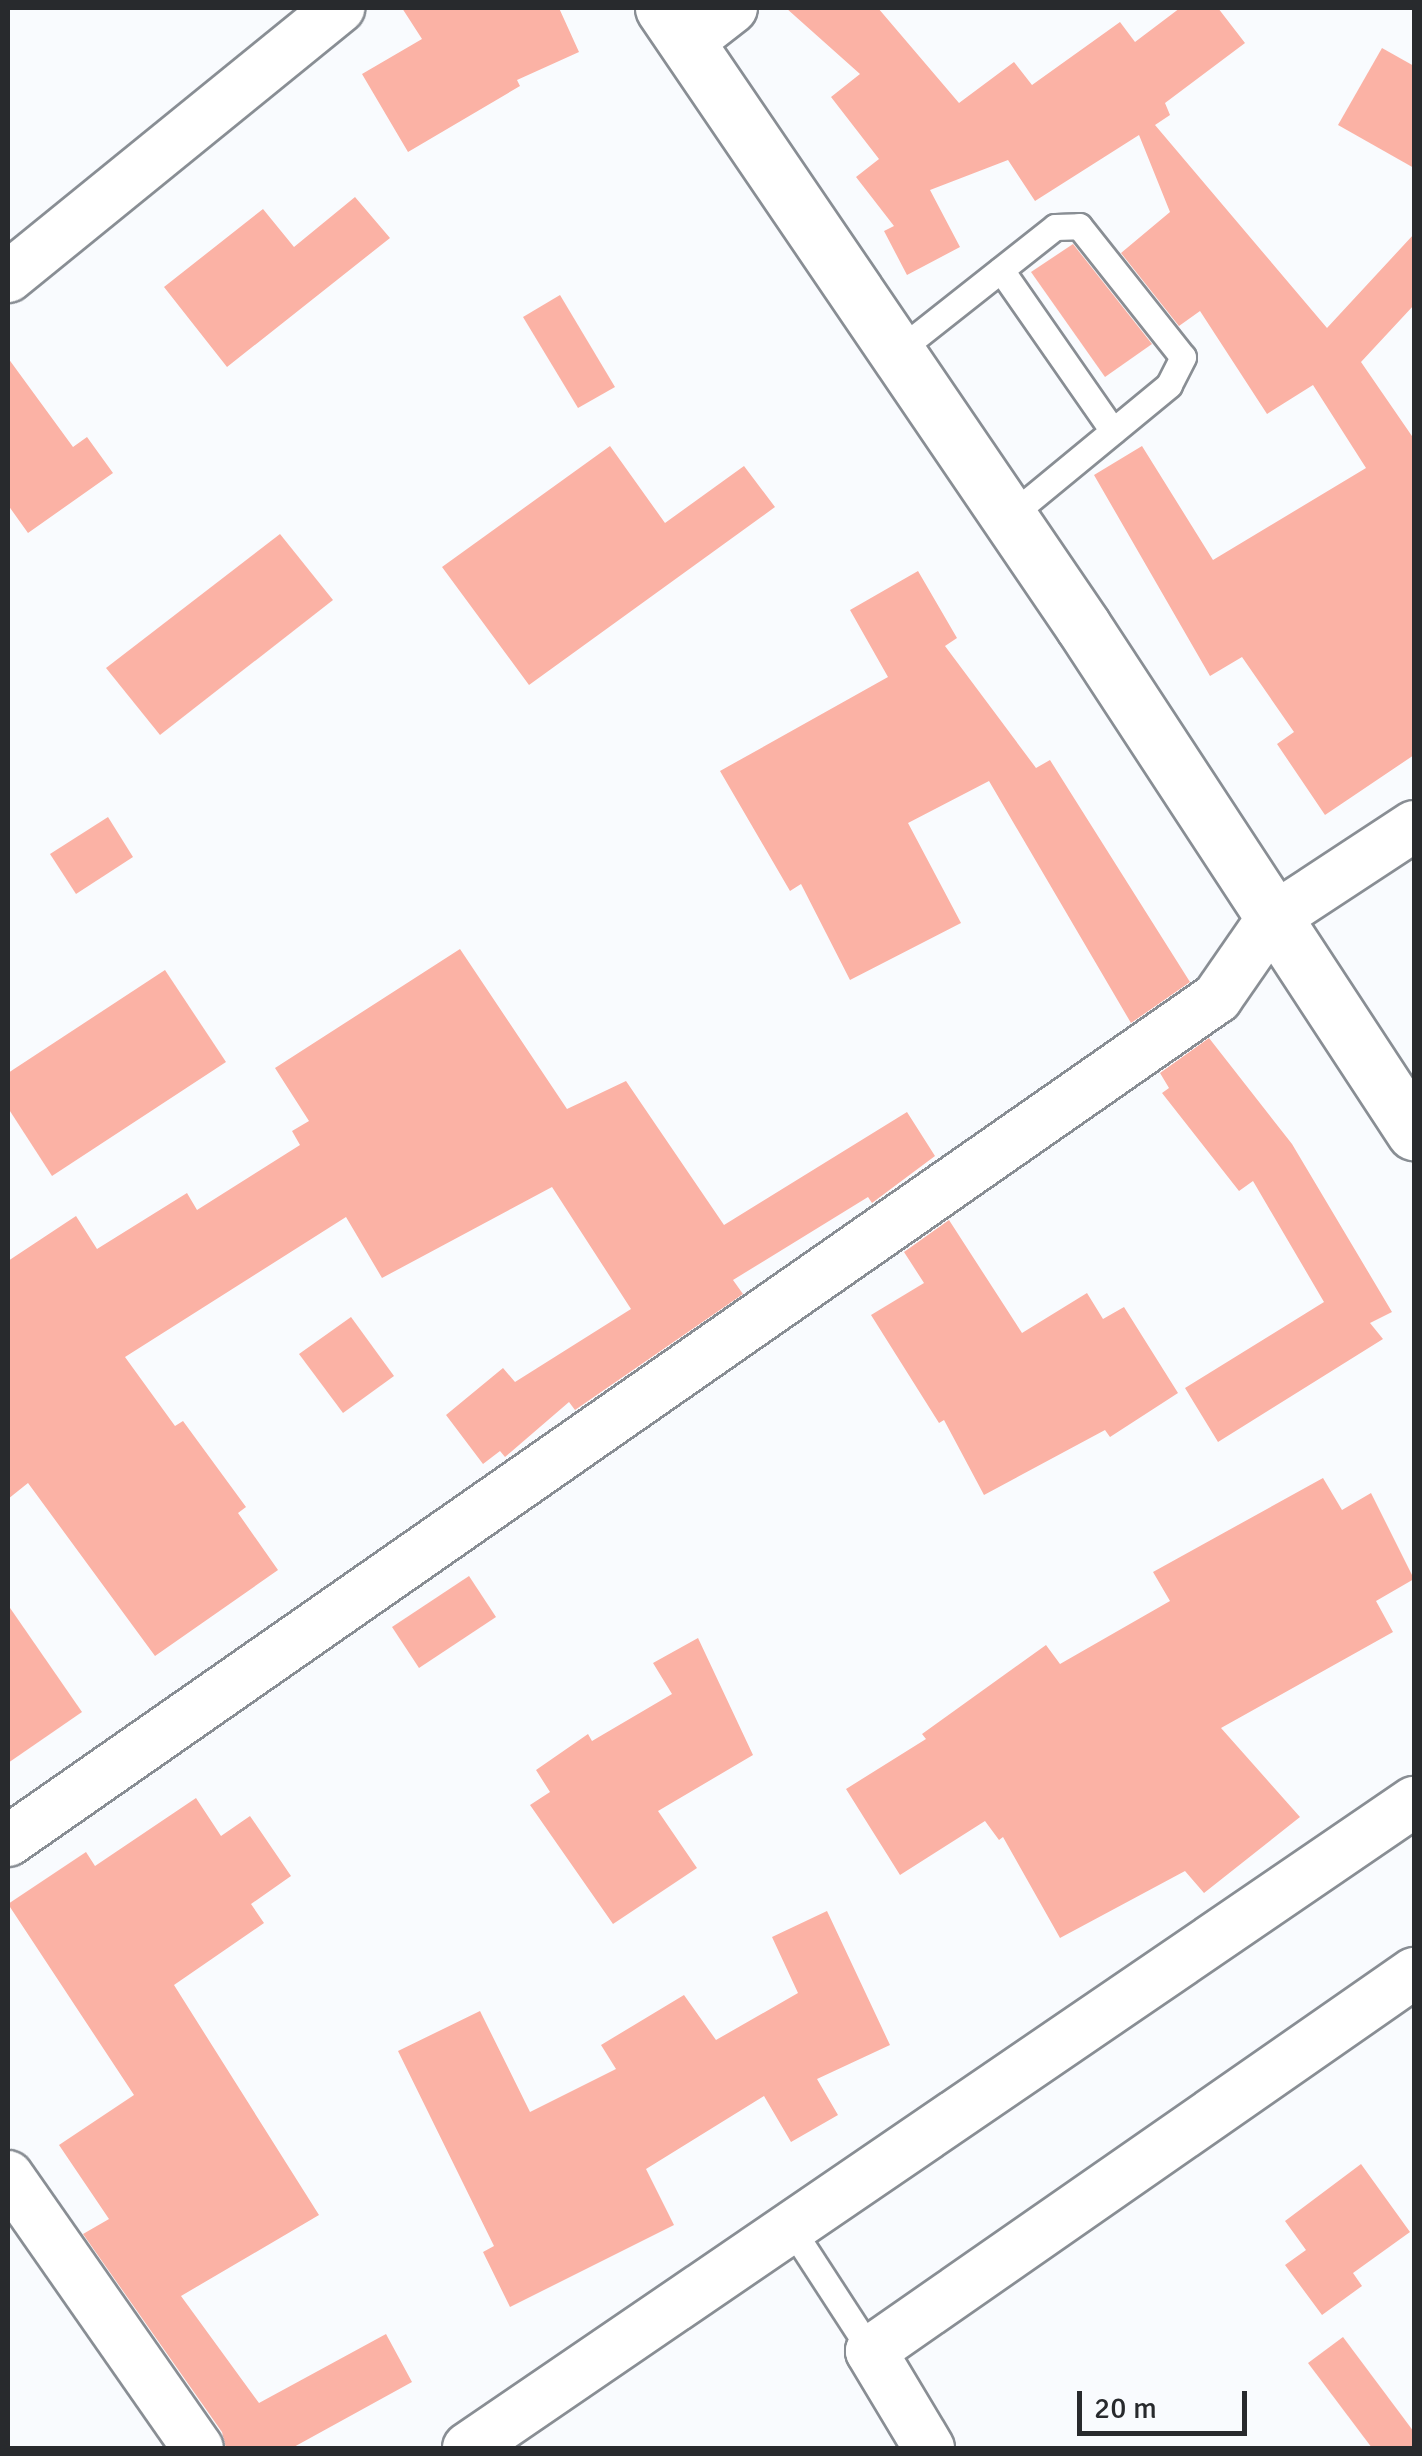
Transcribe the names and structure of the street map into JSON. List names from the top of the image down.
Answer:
{
  "scale_bar": "20 m"
}
